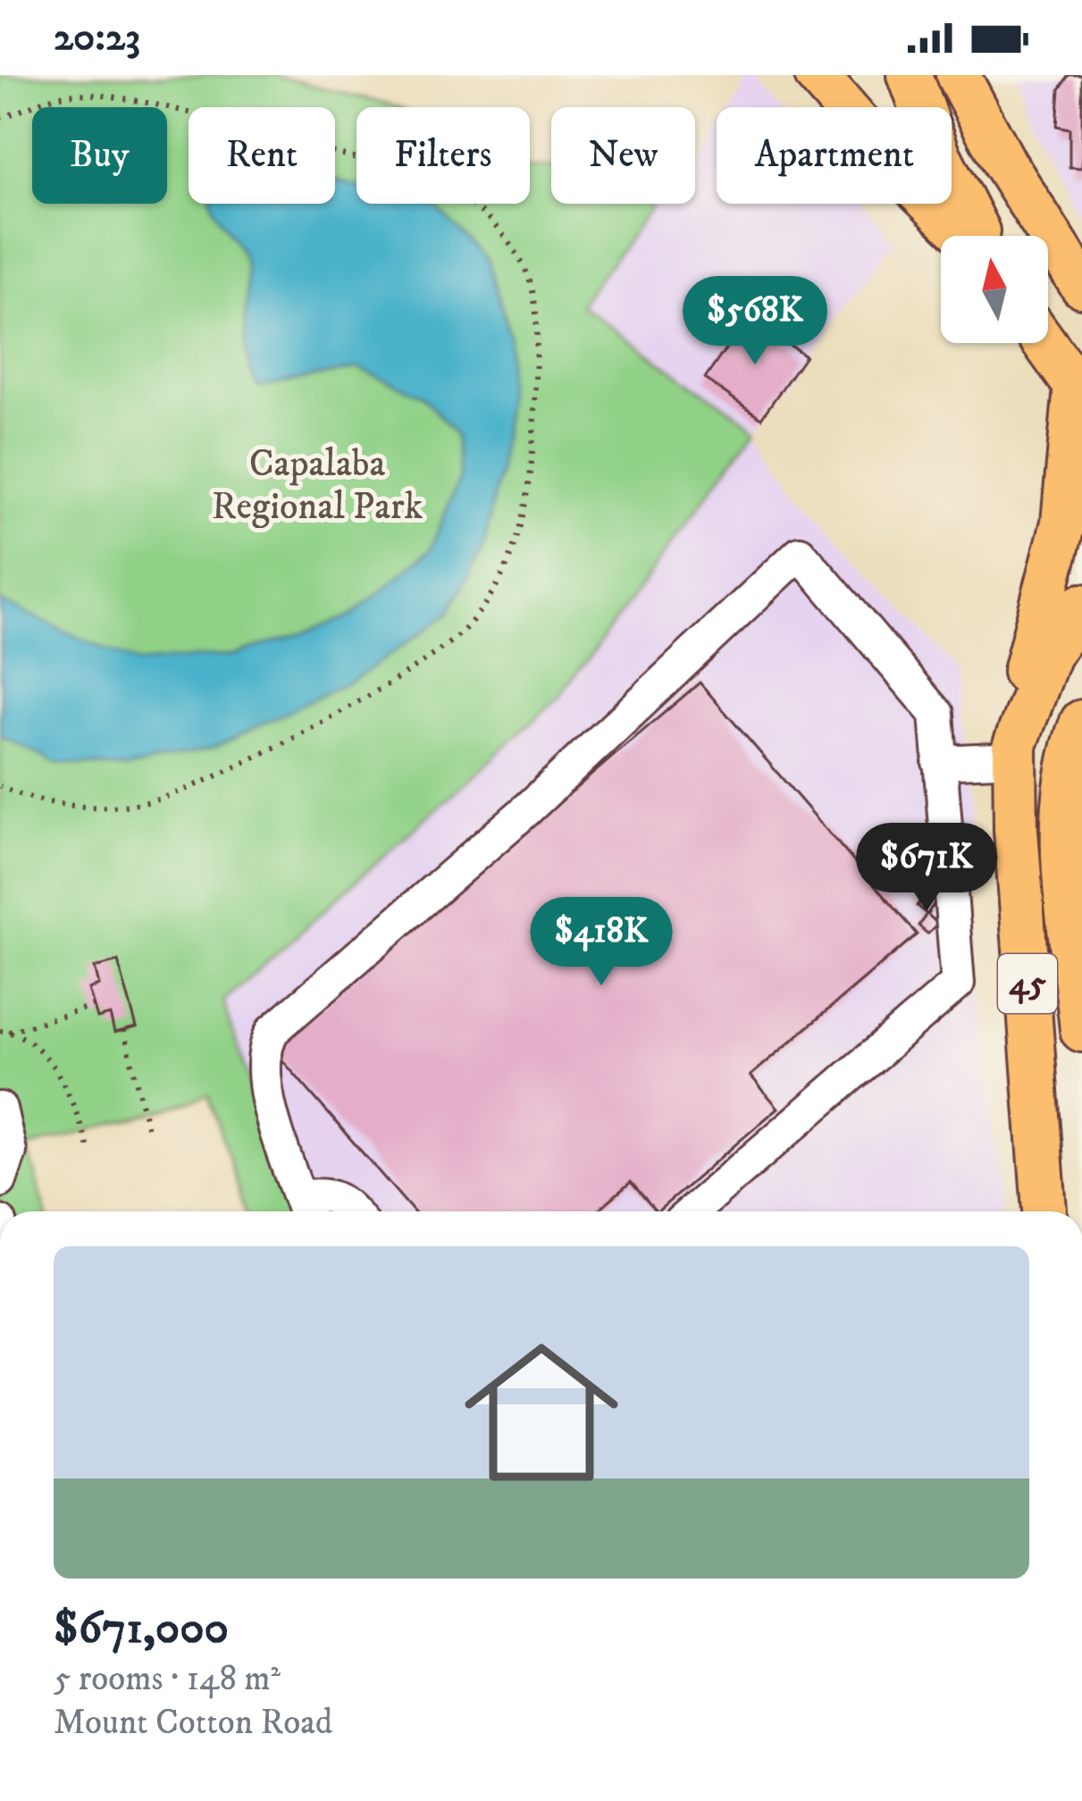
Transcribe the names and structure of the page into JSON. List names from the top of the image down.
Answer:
{
  "streets": {
    "main road": ["45"]
  },
  "parks": ["Capalaba Regional Park"],
  "north": "top",
  "page": {
    "status": "20:23",
    "chip": [
      "Buy",
      "Rent",
      "Filters",
      "New",
      "Apartment"
    ],
    "price": ["$568K", "$671K", "$418K"],
    "list": [
      {
        "name": "$671,000",
        "note": "5 rooms · 148 m² · Mount Cotton Road"
      }
    ]
  }
}
